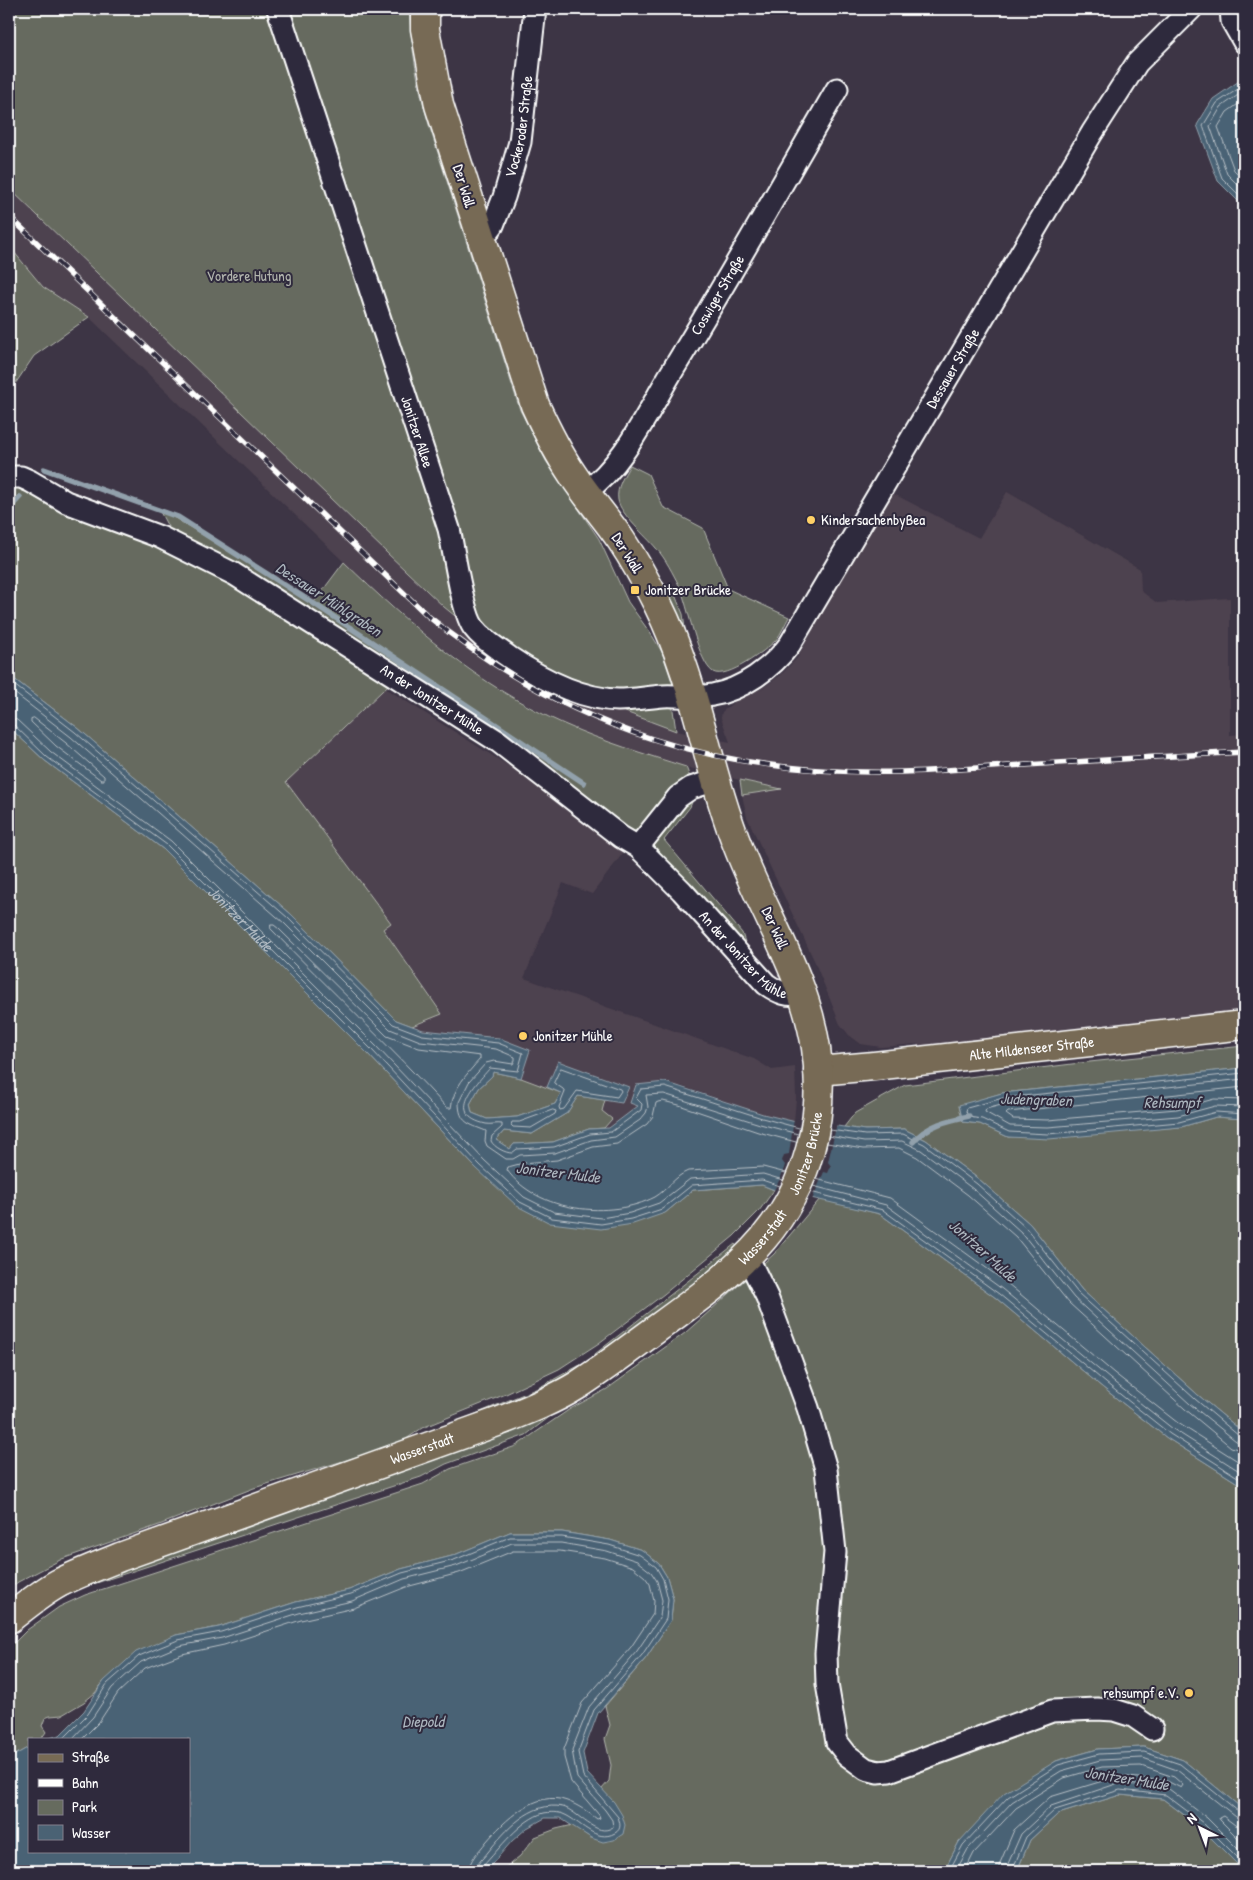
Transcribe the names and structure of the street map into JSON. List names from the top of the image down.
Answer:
{
  "streets": {
    "main road": [
      "Der Wall",
      "Alte Mildenseer Straße",
      "Jonitzer Brücke",
      "Wasserstadt"
    ],
    "street": [
      "Vockeroder Straße",
      "Coswiger Straße",
      "Dessauer Straße",
      "Jonitzer Allee",
      "An der Jonitzer Mühle"
    ]
  },
  "crossings": [
    ["Vockeroder Straße", "Der Wall"],
    ["Der Wall", "Coswiger Straße"],
    ["Der Wall", "Dessauer Straße"],
    ["Der Wall", "Jonitzer Allee"],
    ["Der Wall", "An der Jonitzer Mühle"],
    ["Der Wall", "Alte Mildenseer Straße"],
    ["Der Wall", "Jonitzer Brücke"],
    ["Dessauer Straße", "Jonitzer Allee"],
    ["Jonitzer Brücke", "Wasserstadt"]
  ],
  "water": [
    "Dessauer Mühlgraben",
    "Jonitzer Mulde",
    "Judengraben",
    "Rehsumpf",
    "Diepold"
  ],
  "parks": ["Vordere Hutung"],
  "places": {
    "other": ["KindersachenbyBea", "Jonitzer Mühle", "rehsumpf e.V."],
    "transit": ["Jonitzer Brücke"]
  },
  "legend": [
    "Straße",
    "Bahn",
    "Park",
    "Wasser"
  ],
  "north": "top left"
}
